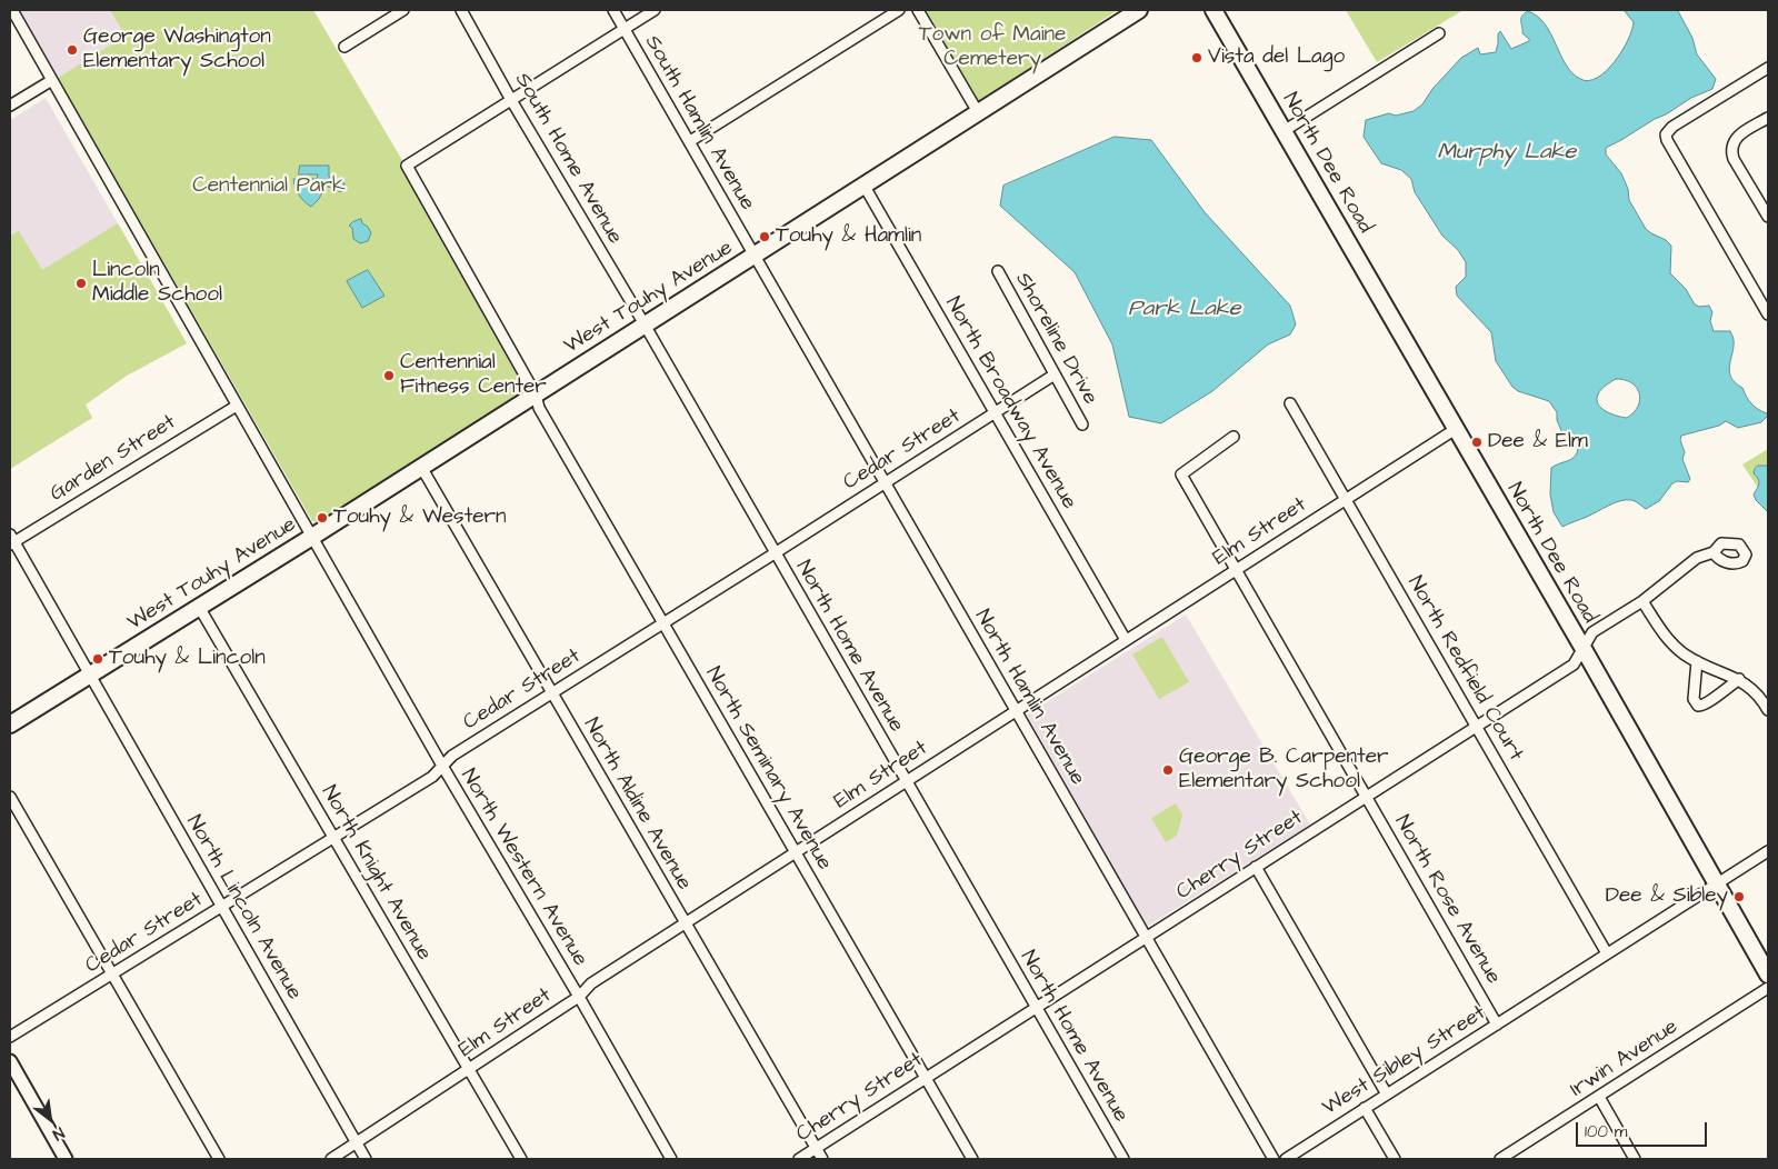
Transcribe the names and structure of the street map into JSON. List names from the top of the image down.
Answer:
{
  "streets": {
    "main road": ["North Dee Road", "West Touhy Avenue"],
    "street": [
      "South Hamlin Avenue",
      "South Home Avenue",
      "Shoreline Drive",
      "North Broadway Avenue",
      "Cedar Street",
      "Garden Street",
      "Elm Street",
      "North Home Avenue",
      "North Redfield Court",
      "North Hamlin Avenue",
      "North Seminary Avenue",
      "North Aldine Avenue",
      "Cherry Street",
      "North Western Avenue",
      "North Knight Avenue",
      "North Rose Avenue",
      "North Lincoln Avenue",
      "Irwin Avenue",
      "West Sibley Street"
    ]
  },
  "crossings": [
    ["South Hamlin Avenue", "West Touhy Avenue"],
    ["South Hamlin Avenue", "North Hamlin Avenue"],
    ["South Home Avenue", "West Touhy Avenue"],
    ["South Home Avenue", "North Home Avenue"],
    ["South Home Avenue", "North Seminary Avenue"],
    ["North Dee Road", "Elm Street"],
    ["North Dee Road", "Cherry Street"],
    ["North Dee Road", "West Sibley Street"],
    ["West Touhy Avenue", "North Broadway Avenue"],
    ["West Touhy Avenue", "North Home Avenue"],
    ["West Touhy Avenue", "North Hamlin Avenue"],
    ["West Touhy Avenue", "North Seminary Avenue"],
    ["West Touhy Avenue", "North Aldine Avenue"],
    ["West Touhy Avenue", "North Western Avenue"],
    ["West Touhy Avenue", "North Knight Avenue"],
    ["West Touhy Avenue", "North Lincoln Avenue"],
    ["Shoreline Drive", "Cedar Street"],
    ["North Broadway Avenue", "Cedar Street"],
    ["North Broadway Avenue", "Elm Street"],
    ["Cedar Street", "North Home Avenue"],
    ["Cedar Street", "North Hamlin Avenue"],
    ["Cedar Street", "North Seminary Avenue"],
    ["Cedar Street", "North Aldine Avenue"],
    ["Cedar Street", "North Western Avenue"],
    ["Cedar Street", "North Knight Avenue"],
    ["Cedar Street", "North Lincoln Avenue"],
    ["Garden Street", "North Western Avenue"],
    ["Garden Street", "North Lincoln Avenue"],
    ["Elm Street", "North Home Avenue"],
    ["Elm Street", "North Redfield Court"],
    ["Elm Street", "North Hamlin Avenue"],
    ["Elm Street", "North Seminary Avenue"],
    ["Elm Street", "North Aldine Avenue"],
    ["Elm Street", "North Western Avenue"],
    ["Elm Street", "North Knight Avenue"],
    ["Elm Street", "North Rose Avenue"],
    ["Elm Street", "North Lincoln Avenue"],
    ["North Home Avenue", "Cherry Street"],
    ["North Redfield Court", "Cherry Street"],
    ["North Redfield Court", "West Sibley Street"],
    ["North Hamlin Avenue", "Cherry Street"],
    ["North Seminary Avenue", "Cherry Street"],
    ["North Aldine Avenue", "Cherry Street"],
    ["Cherry Street", "North Rose Avenue"],
    ["North Rose Avenue", "West Sibley Street"]
  ],
  "water": ["Murphy Lake", "Park Lake"],
  "parks": ["Town of Maine Cemetery", "Centennial Park"],
  "places": [
    "George Washington Elementary School",
    "Vista del Lago",
    "Touhy & Hamlin",
    "Lincoln Middle School",
    "Centennial Fitness Center",
    "Dee & Elm",
    "Touhy & Western",
    "Touhy & Lincoln",
    "George B. Carpenter Elementary School",
    "Dee & Sibley"
  ],
  "scale_bar": "100 m",
  "north": "bottom right"
}
